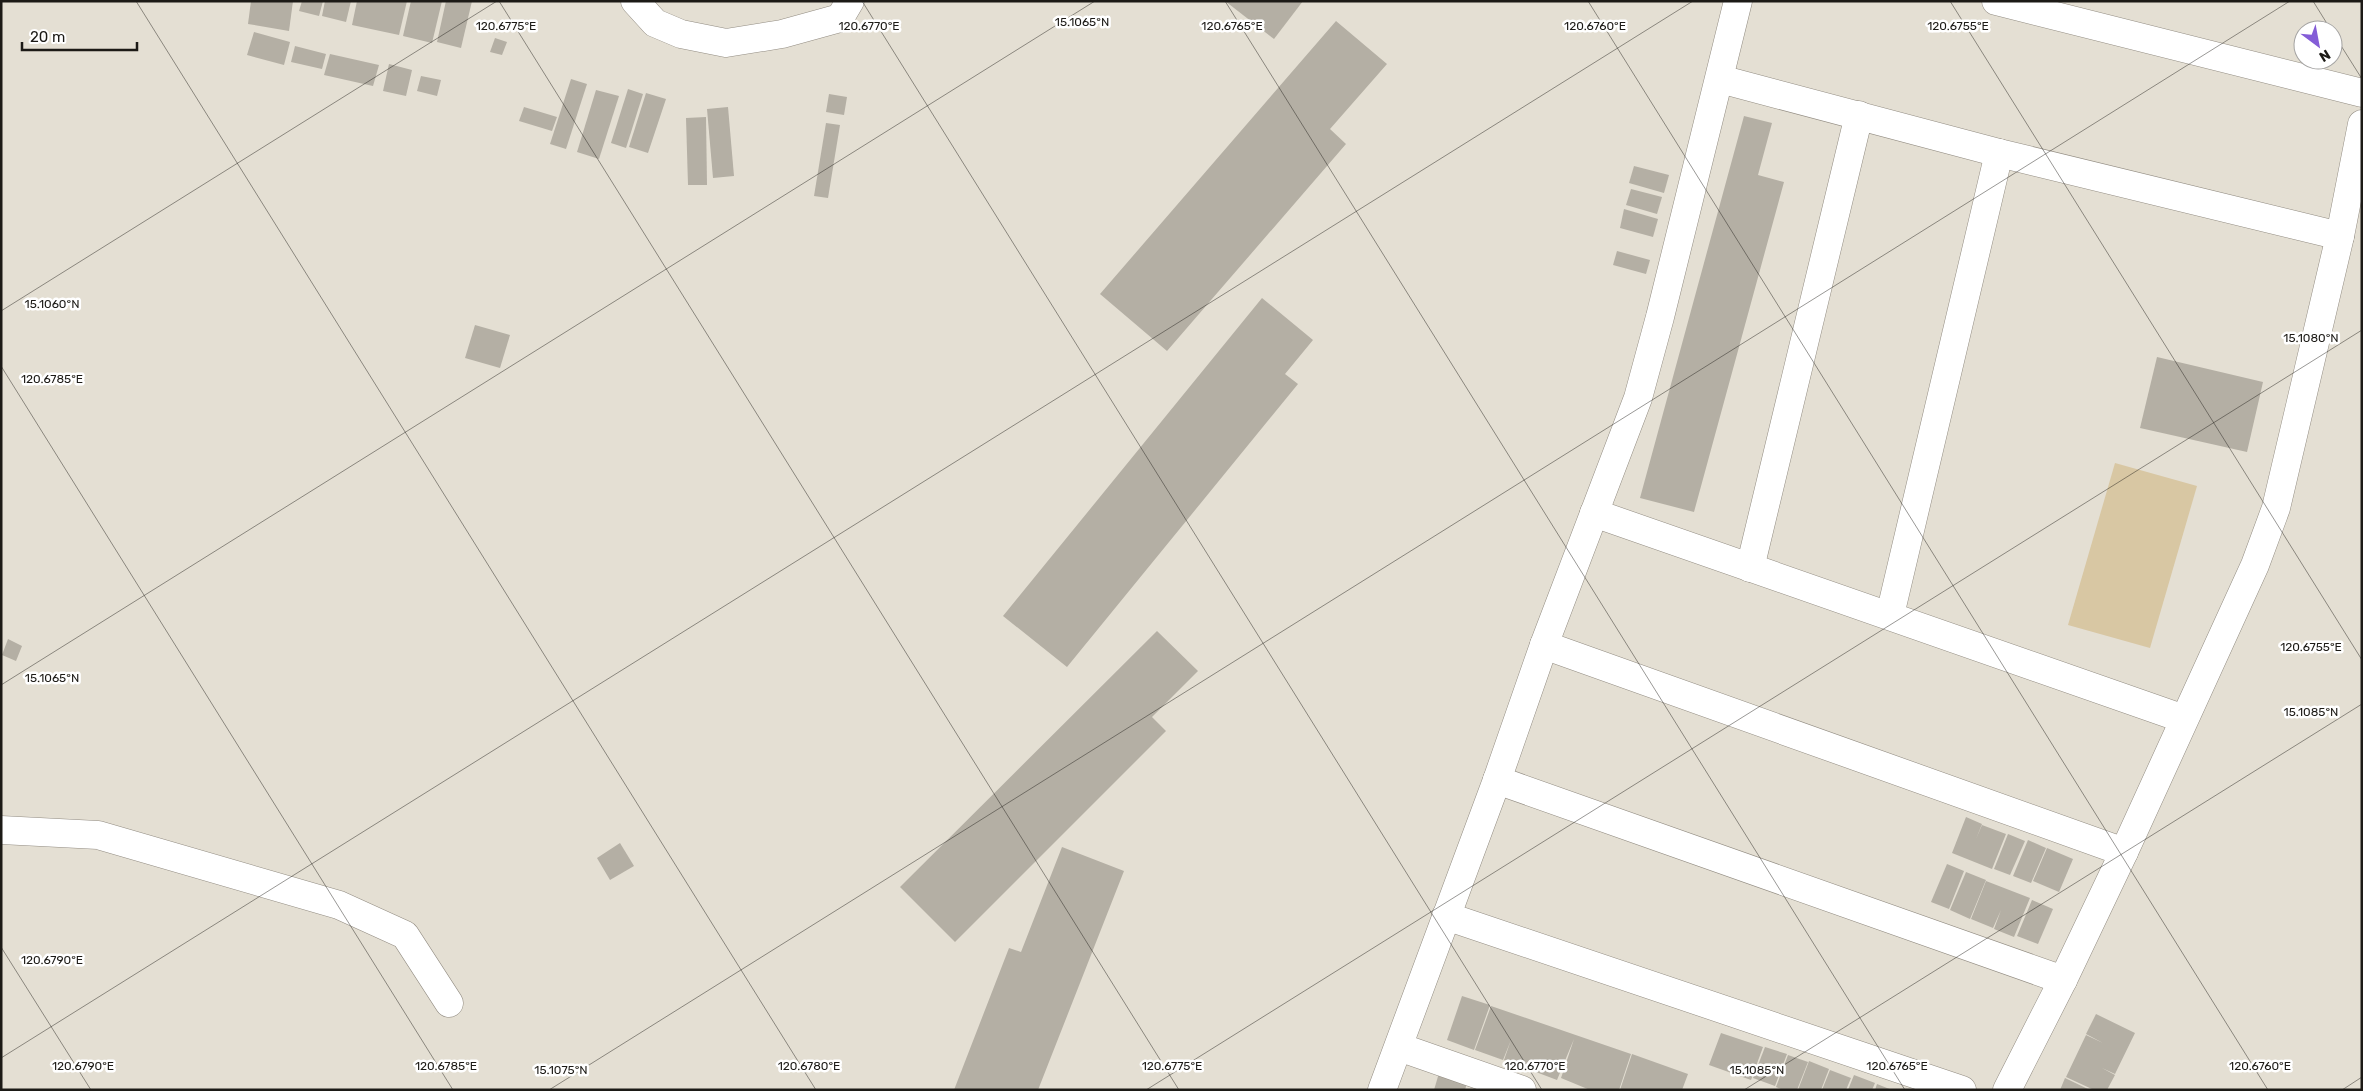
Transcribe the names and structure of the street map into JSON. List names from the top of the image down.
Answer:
{
  "scale_bar": "20 m",
  "north": "bottom right",
  "coordinates": [
    "15.1065°N",
    "120.6775°E",
    "120.6770°E",
    "120.6765°E",
    "120.6760°E",
    "120.6755°E",
    "15.1060°N",
    "15.1080°N",
    "120.6785°E",
    "15.1085°N",
    "120.6790°E",
    "120.6780°E",
    "15.1075°N"
  ]
}
